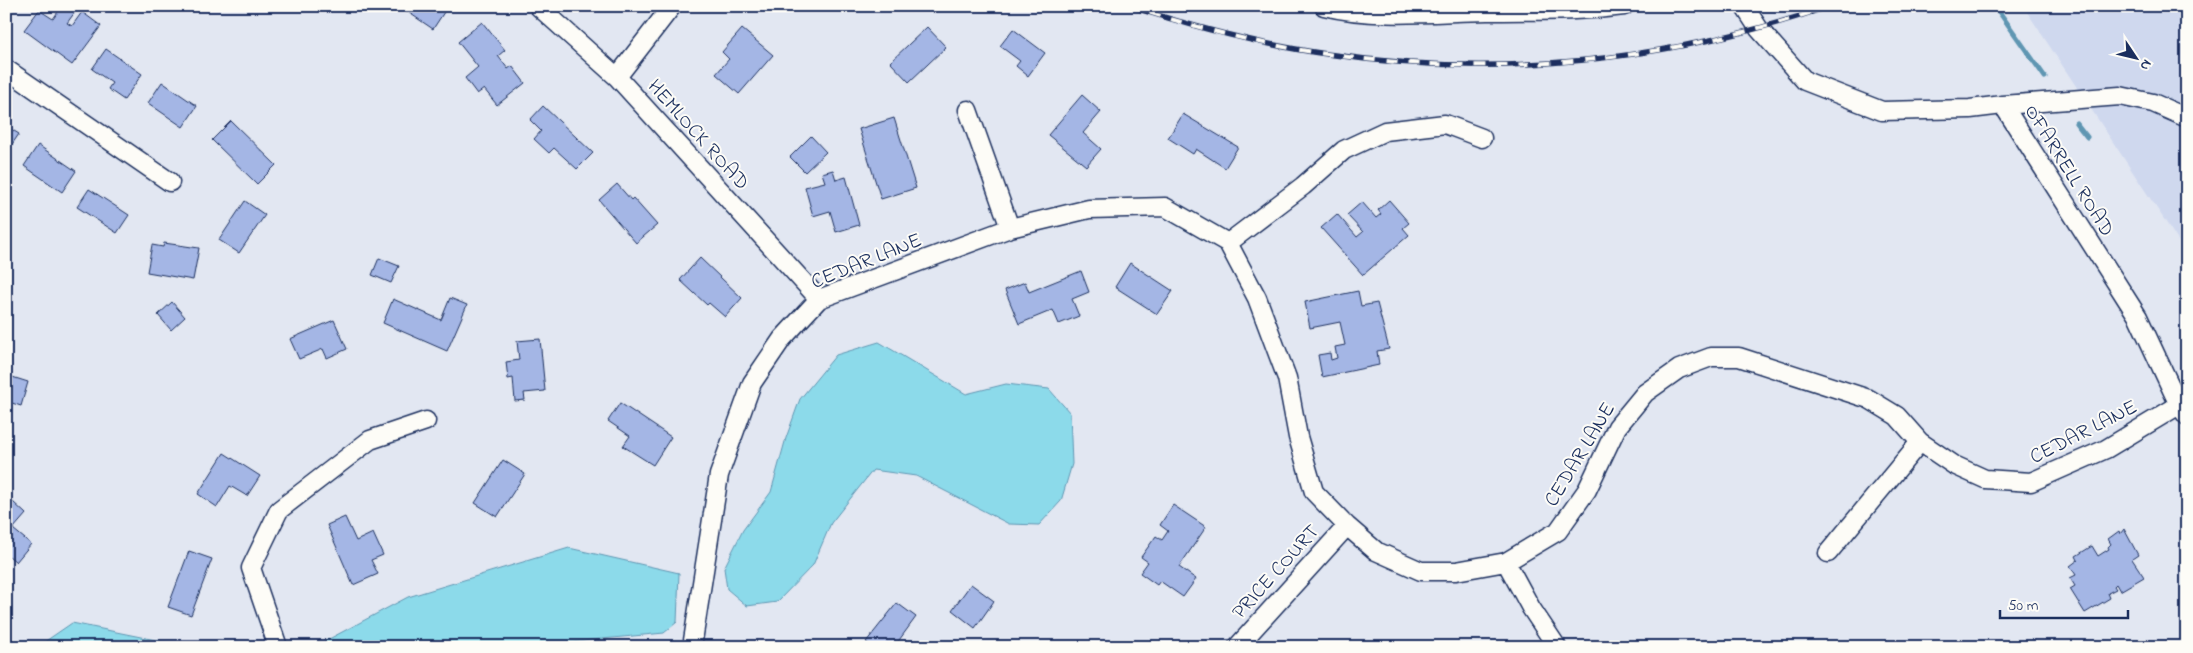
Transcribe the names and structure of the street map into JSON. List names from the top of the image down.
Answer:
{
  "streets": {
    "street": [
      "HEMLOCK ROAD",
      "OFARRELL ROAD",
      "CEDAR LANE",
      "PRICE COURT"
    ]
  },
  "crossings": [
    ["HEMLOCK ROAD", "CEDAR LANE"],
    ["OFARRELL ROAD", "CEDAR LANE"],
    ["CEDAR LANE", "PRICE COURT"]
  ],
  "scale_bar": "50 m",
  "north": "bottom right"
}
